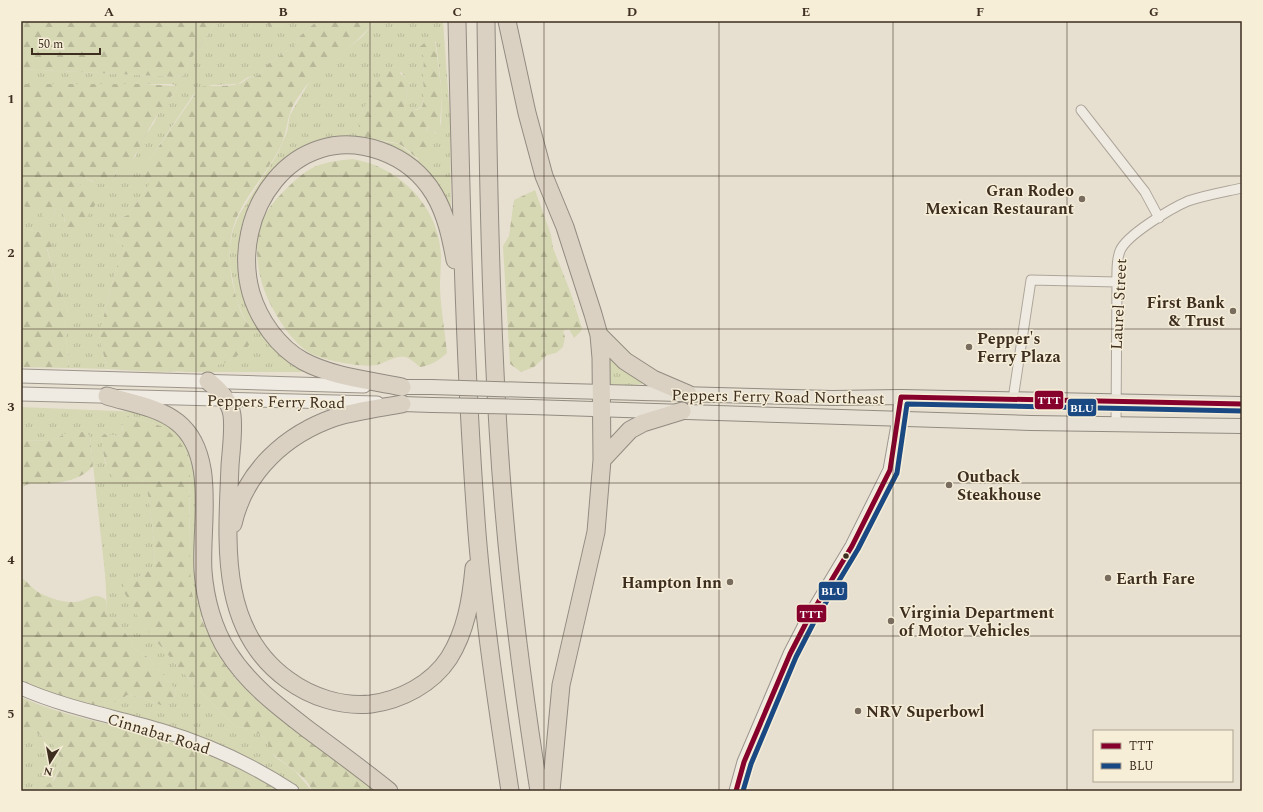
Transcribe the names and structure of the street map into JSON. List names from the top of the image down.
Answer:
{
  "streets": {
    "main road": ["Peppers Ferry Road Northeast", "Peppers Ferry Road"],
    "street": ["Laurel Street", "Cinnabar Road"]
  },
  "crossings": [
    ["Laurel Street", "Peppers Ferry Road Northeast"],
    ["Peppers Ferry Road Northeast", "Peppers Ferry Road"]
  ],
  "places": [
    "Gran Rodeo Mexican Restaurant",
    "First Bank & Trust",
    "Pepper's Ferry Plaza",
    "Outback Steakhouse",
    "Earth Fare",
    "Hampton Inn",
    "Virginia Department of Motor Vehicles",
    "NRV Superbowl"
  ],
  "lines": ["transit line TTT", "transit line BLU"],
  "legend": ["TTT", "BLU"],
  "scale_bar": "50 m",
  "north": "bottom",
  "grid": {
    "columns": [
      "A",
      "B",
      "C",
      "D",
      "E",
      "F",
      "G"
    ],
    "rows": [
      "1",
      "2",
      "3",
      "4",
      "5"
    ]
  }
}
